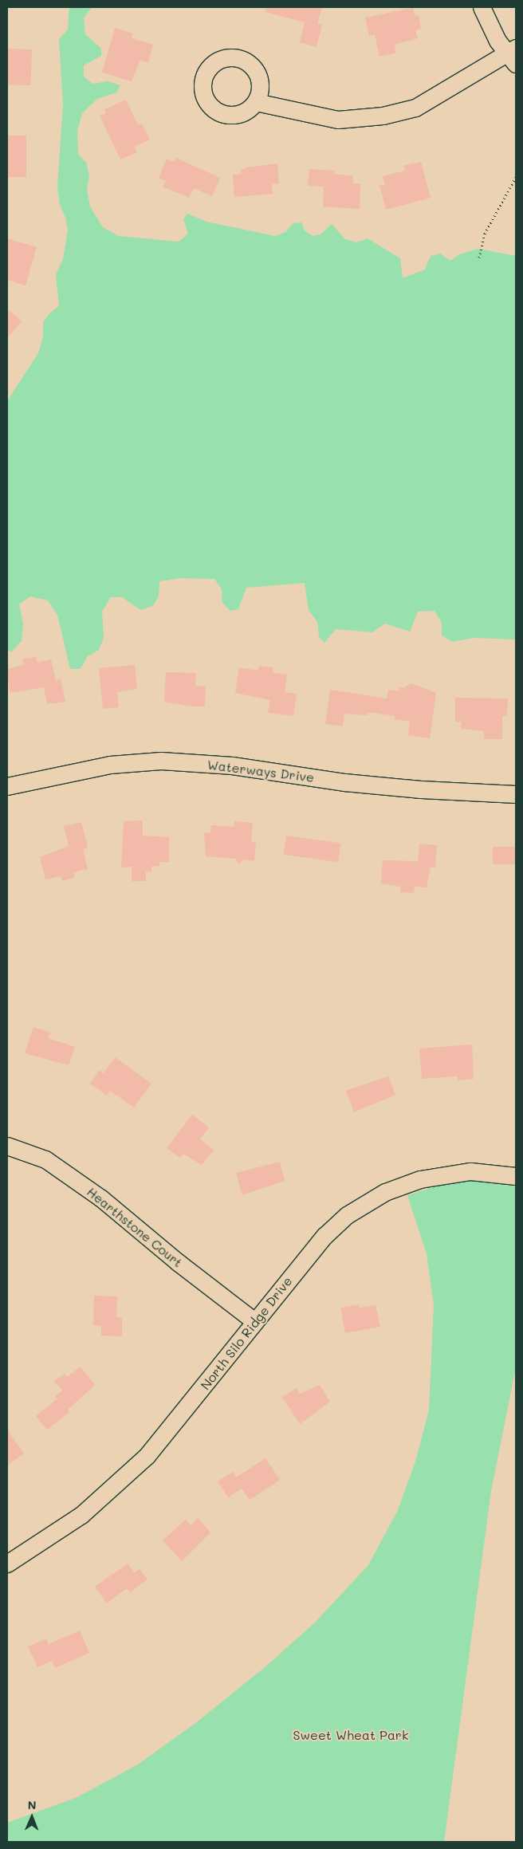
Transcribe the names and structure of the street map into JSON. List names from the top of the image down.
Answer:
{
  "streets": {
    "street": ["Waterways Drive", "Hearthstone Court", "North Silo Ridge Drive"]
  },
  "crossings": [
    ["Hearthstone Court", "North Silo Ridge Drive"]
  ],
  "parks": ["Sweet Wheat Park"],
  "north": "top"
}
